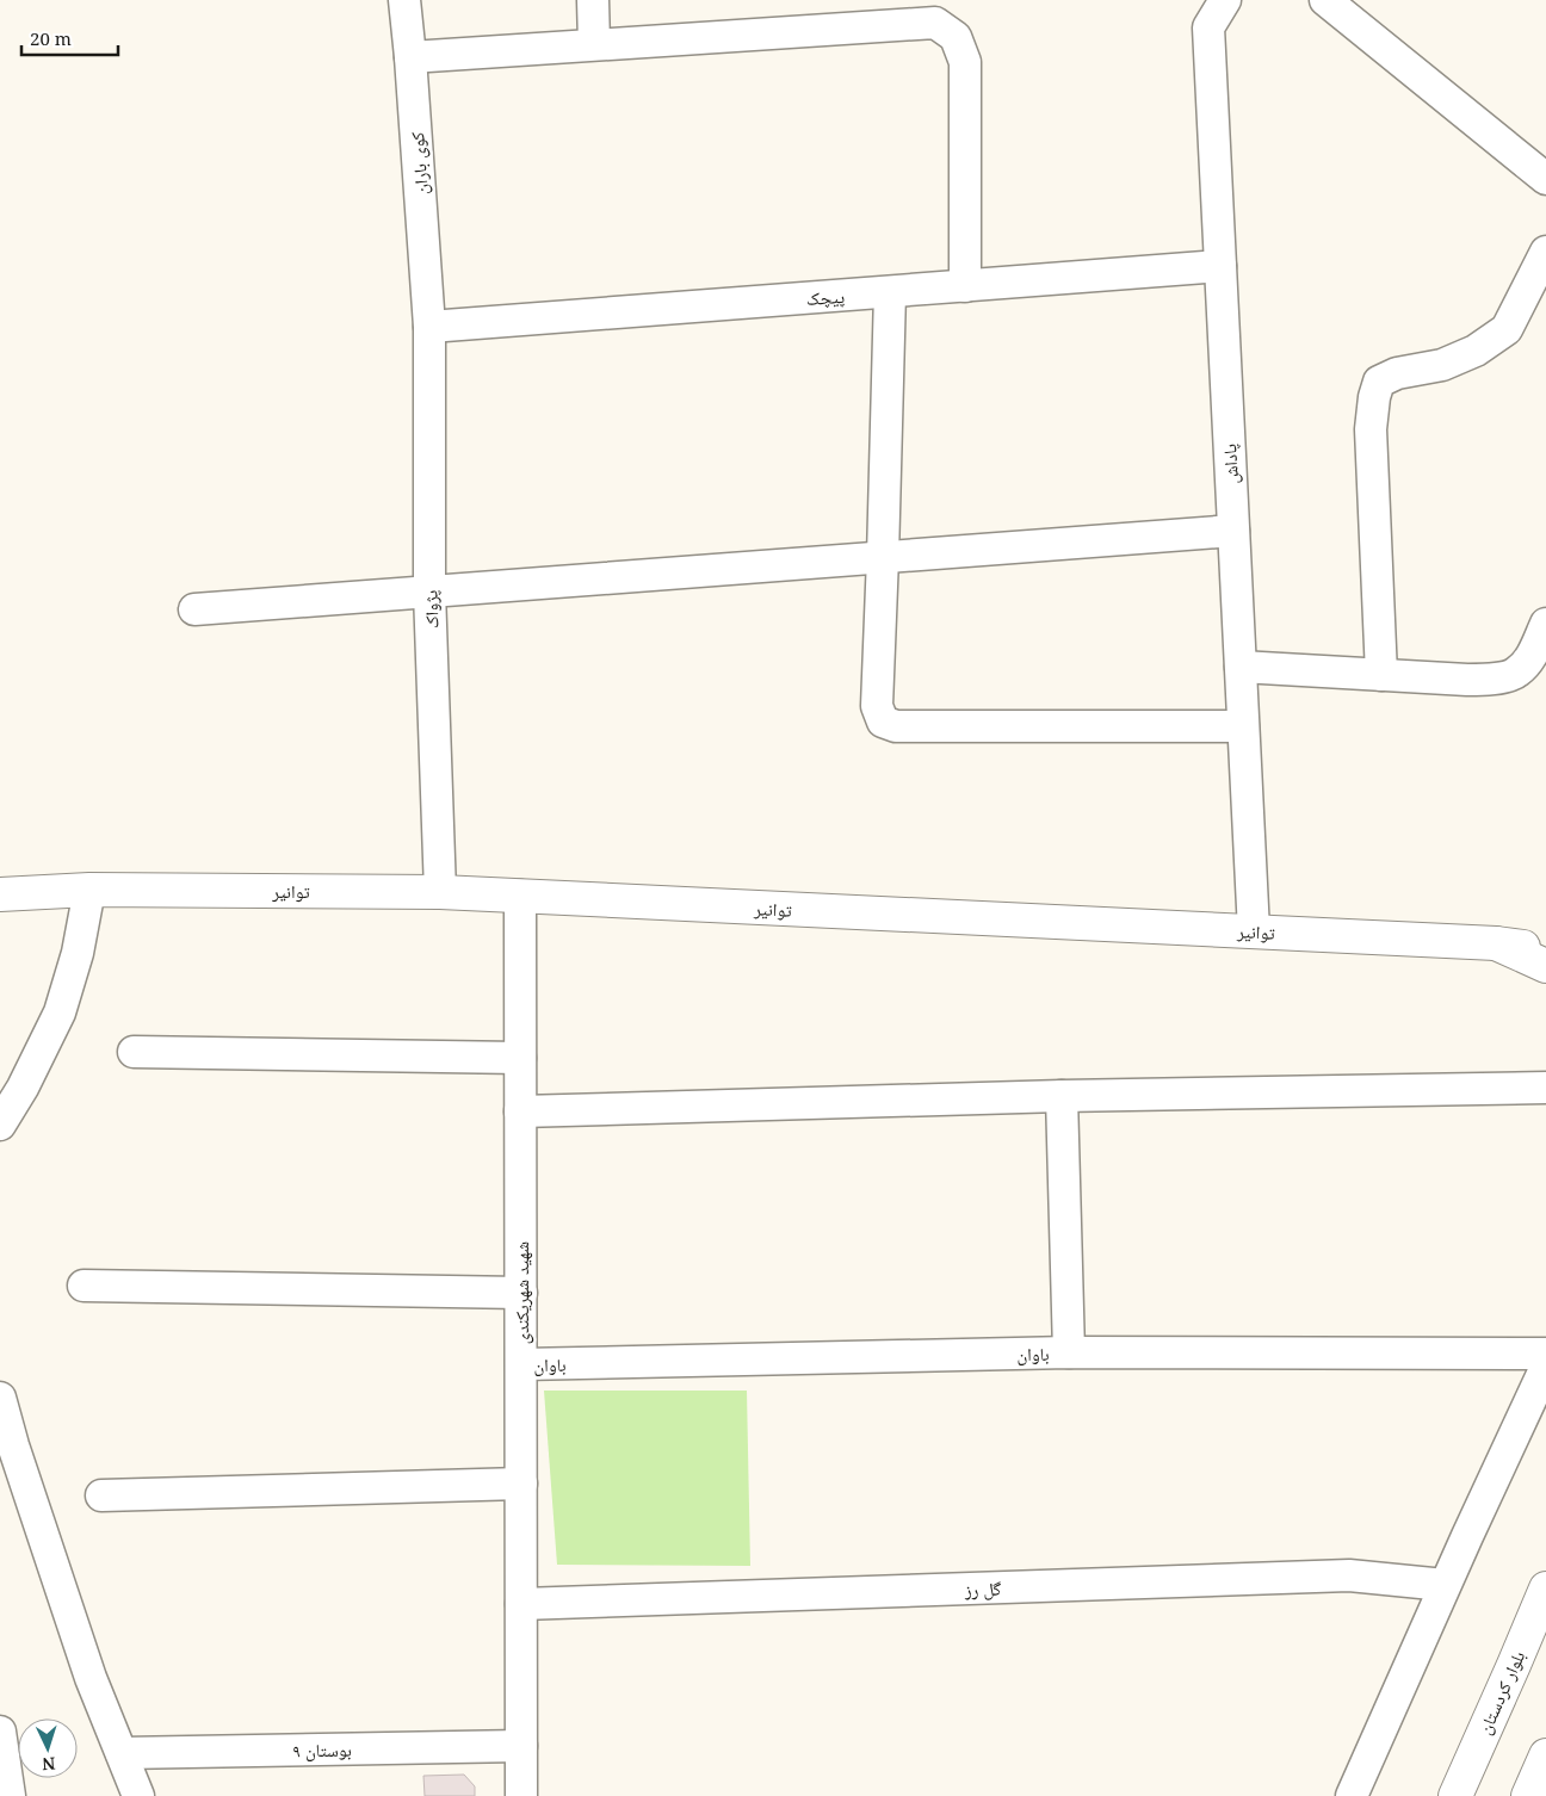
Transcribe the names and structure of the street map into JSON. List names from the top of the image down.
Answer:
{
  "streets": {
    "street": [
      "کوی باران",
      "پیچک",
      "پاداش",
      "پژواک",
      "توانیر",
      "شهید شهریکندی",
      "باوان",
      "گل رز",
      "بلوار کردستان",
      "بوستان ۹"
    ]
  },
  "crossings": [
    ["کوی باران", "پیچک"],
    ["کوی باران", "پژواک"],
    ["پیچک", "پاداش"],
    ["پیچک", "پژواک"],
    ["پاداش", "توانیر"],
    ["پژواک", "توانیر"],
    ["توانیر", "شهید شهریکندی"],
    ["شهید شهریکندی", "باوان"],
    ["شهید شهریکندی", "گل رز"],
    ["شهید شهریکندی", "بوستان ۹"]
  ],
  "scale_bar": "20 m",
  "north": "bottom"
}
